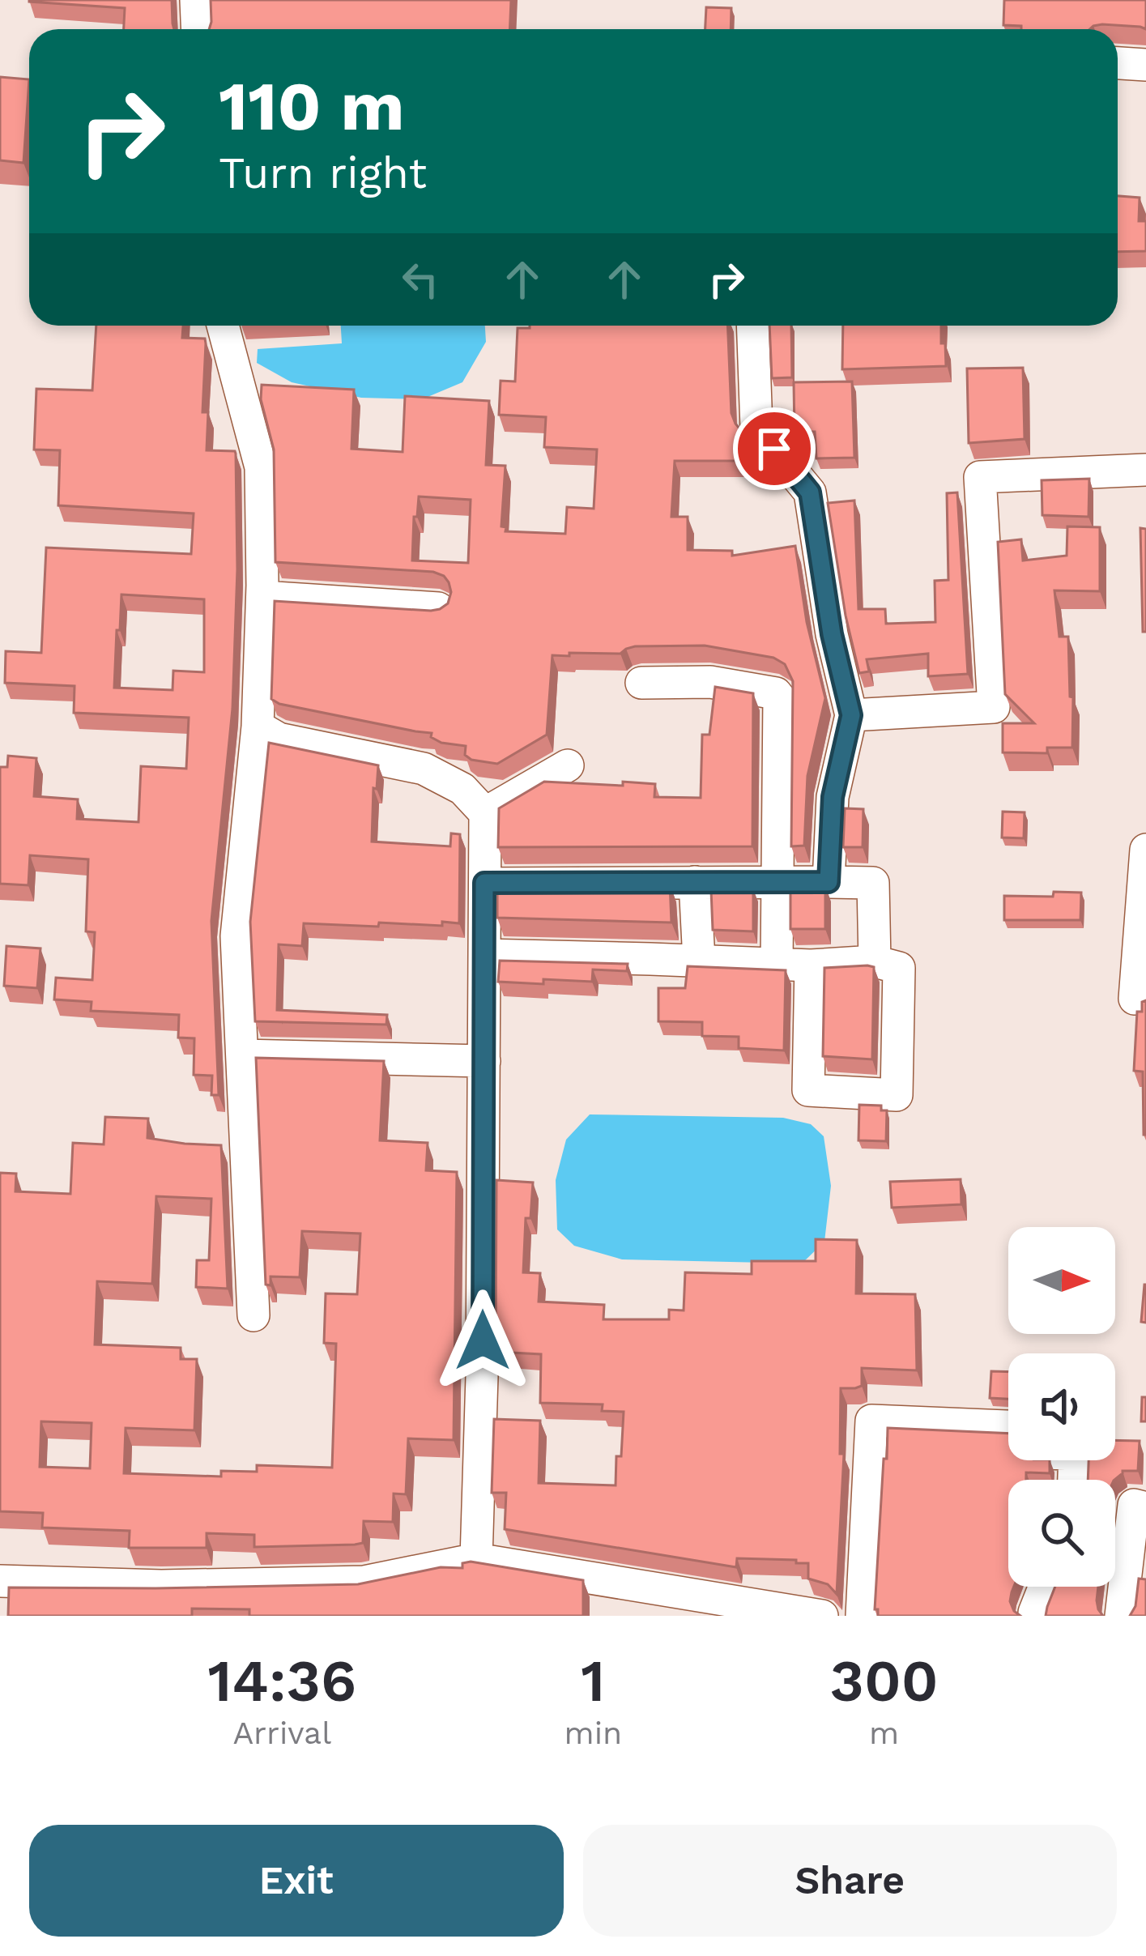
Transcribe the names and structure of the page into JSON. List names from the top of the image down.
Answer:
{
  "north": "right",
  "page": {
    "turn": ["110 m", "Turn right"],
    "eta": [
      "14:36",
      "Arrival",
      "1",
      "min",
      "300",
      "m"
    ],
    "buttons": ["Exit", "Share"]
  }
}
